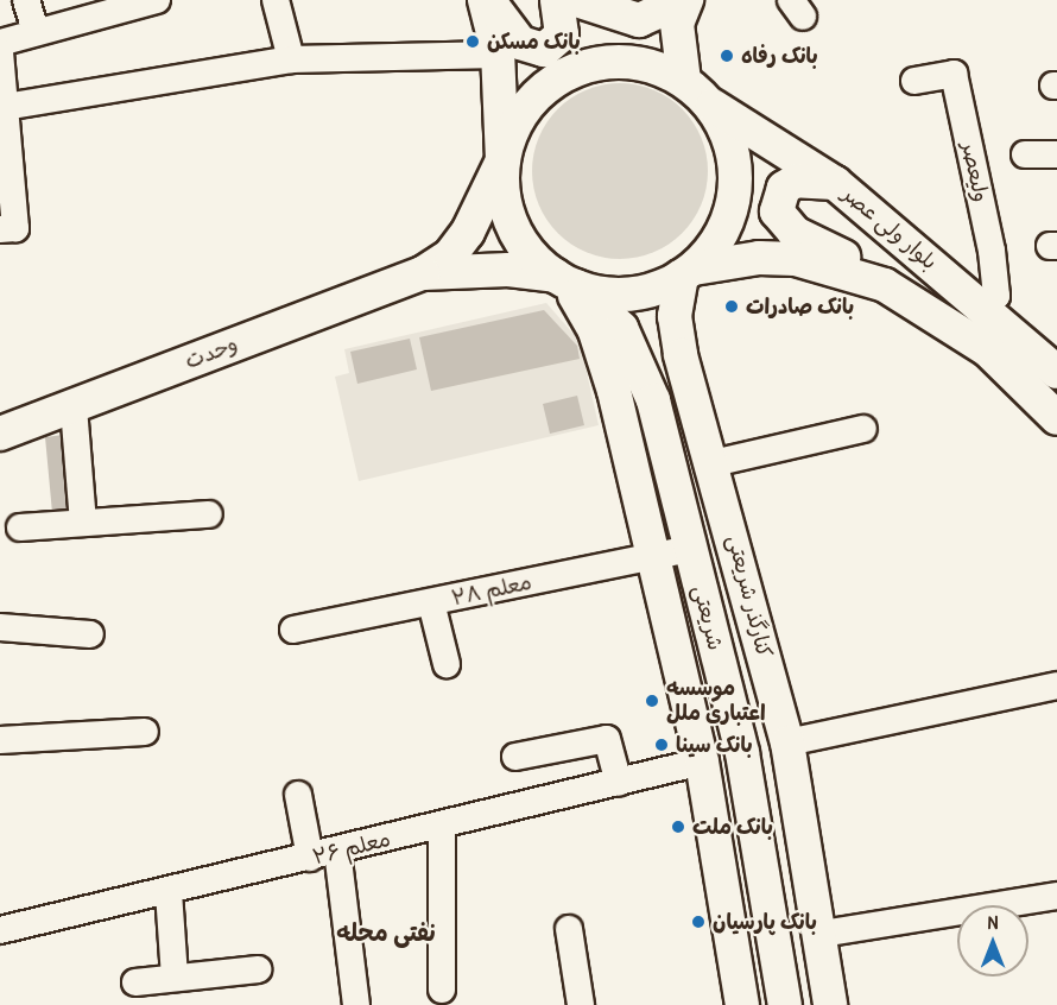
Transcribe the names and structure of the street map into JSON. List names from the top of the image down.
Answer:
{
  "streets": {
    "main road": [
      "بلوار ولی عصر",
      "وحدت",
      "کنارگذر شریعتی",
      "شریعتی"
    ],
    "street": ["ولیعصر", "معلم ۲۸", "معلم ۲۶"]
  },
  "crossings": [
    ["ولیعصر", "بلوار ولی عصر"],
    ["بلوار ولی عصر", "وحدت"],
    ["بلوار ولی عصر", "کنارگذر شریعتی"],
    ["وحدت", "کنارگذر شریعتی"],
    ["معلم ۲۸", "شریعتی"]
  ],
  "districts": ["نفتی محله"],
  "places": [
    "بانک مسکن",
    "بانک رفاه",
    "بانک صادرات",
    "موسسه اعتباری ملل",
    "بانک سینا",
    "بانک ملت",
    "بانک پارسیان"
  ],
  "north": "top"
}
